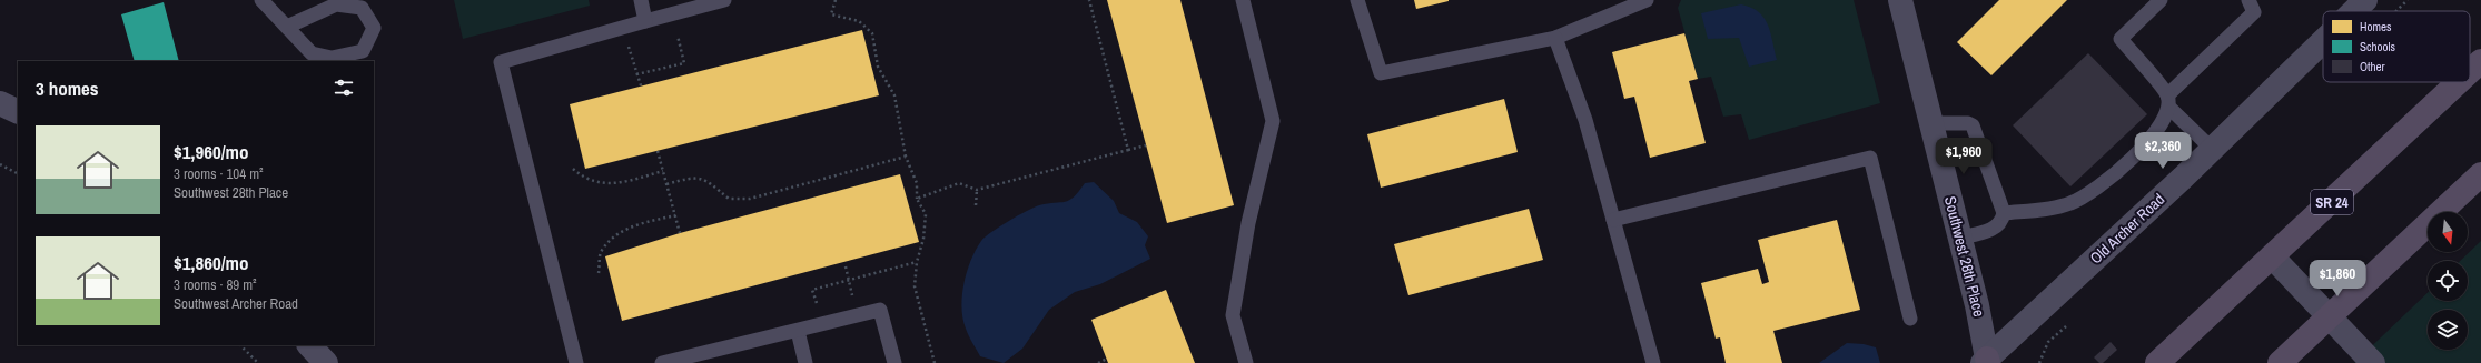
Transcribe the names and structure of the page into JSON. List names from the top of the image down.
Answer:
{
  "streets": {
    "main road": ["SR 24"],
    "street": ["Old Archer Road", "Southwest 28th Place"]
  },
  "crossings": [
    ["Old Archer Road", "Southwest 28th Place"]
  ],
  "legend": ["Homes", "Schools", "Other"],
  "north": "bottom",
  "page": {
    "heading": "3 homes",
    "list": [
      {
        "name": "$1,960/mo",
        "note": "3 rooms · 104 m² · Southwest 28th Place"
      },
      {
        "name": "$1,860/mo",
        "note": "3 rooms · 89 m² · Southwest Archer Road"
      }
    ],
    "price": ["$2,360", "$1,960", "$1,860"]
  }
}
